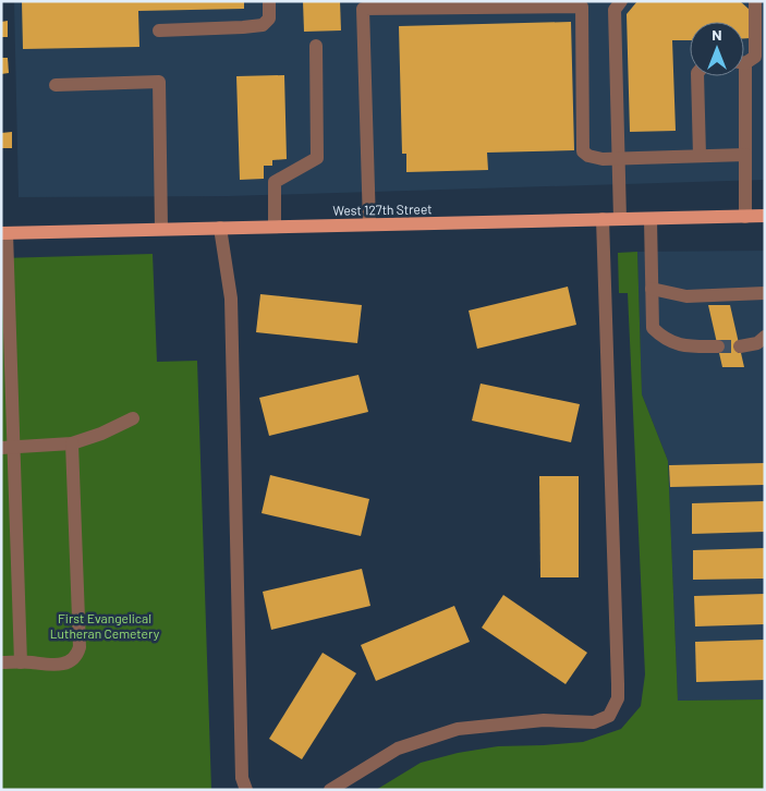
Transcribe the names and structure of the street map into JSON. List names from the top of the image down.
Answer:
{
  "streets": {
    "main road": ["West 127th Street"]
  },
  "parks": ["First Evangelical Lutheran Cemetery"],
  "north": "top"
}
